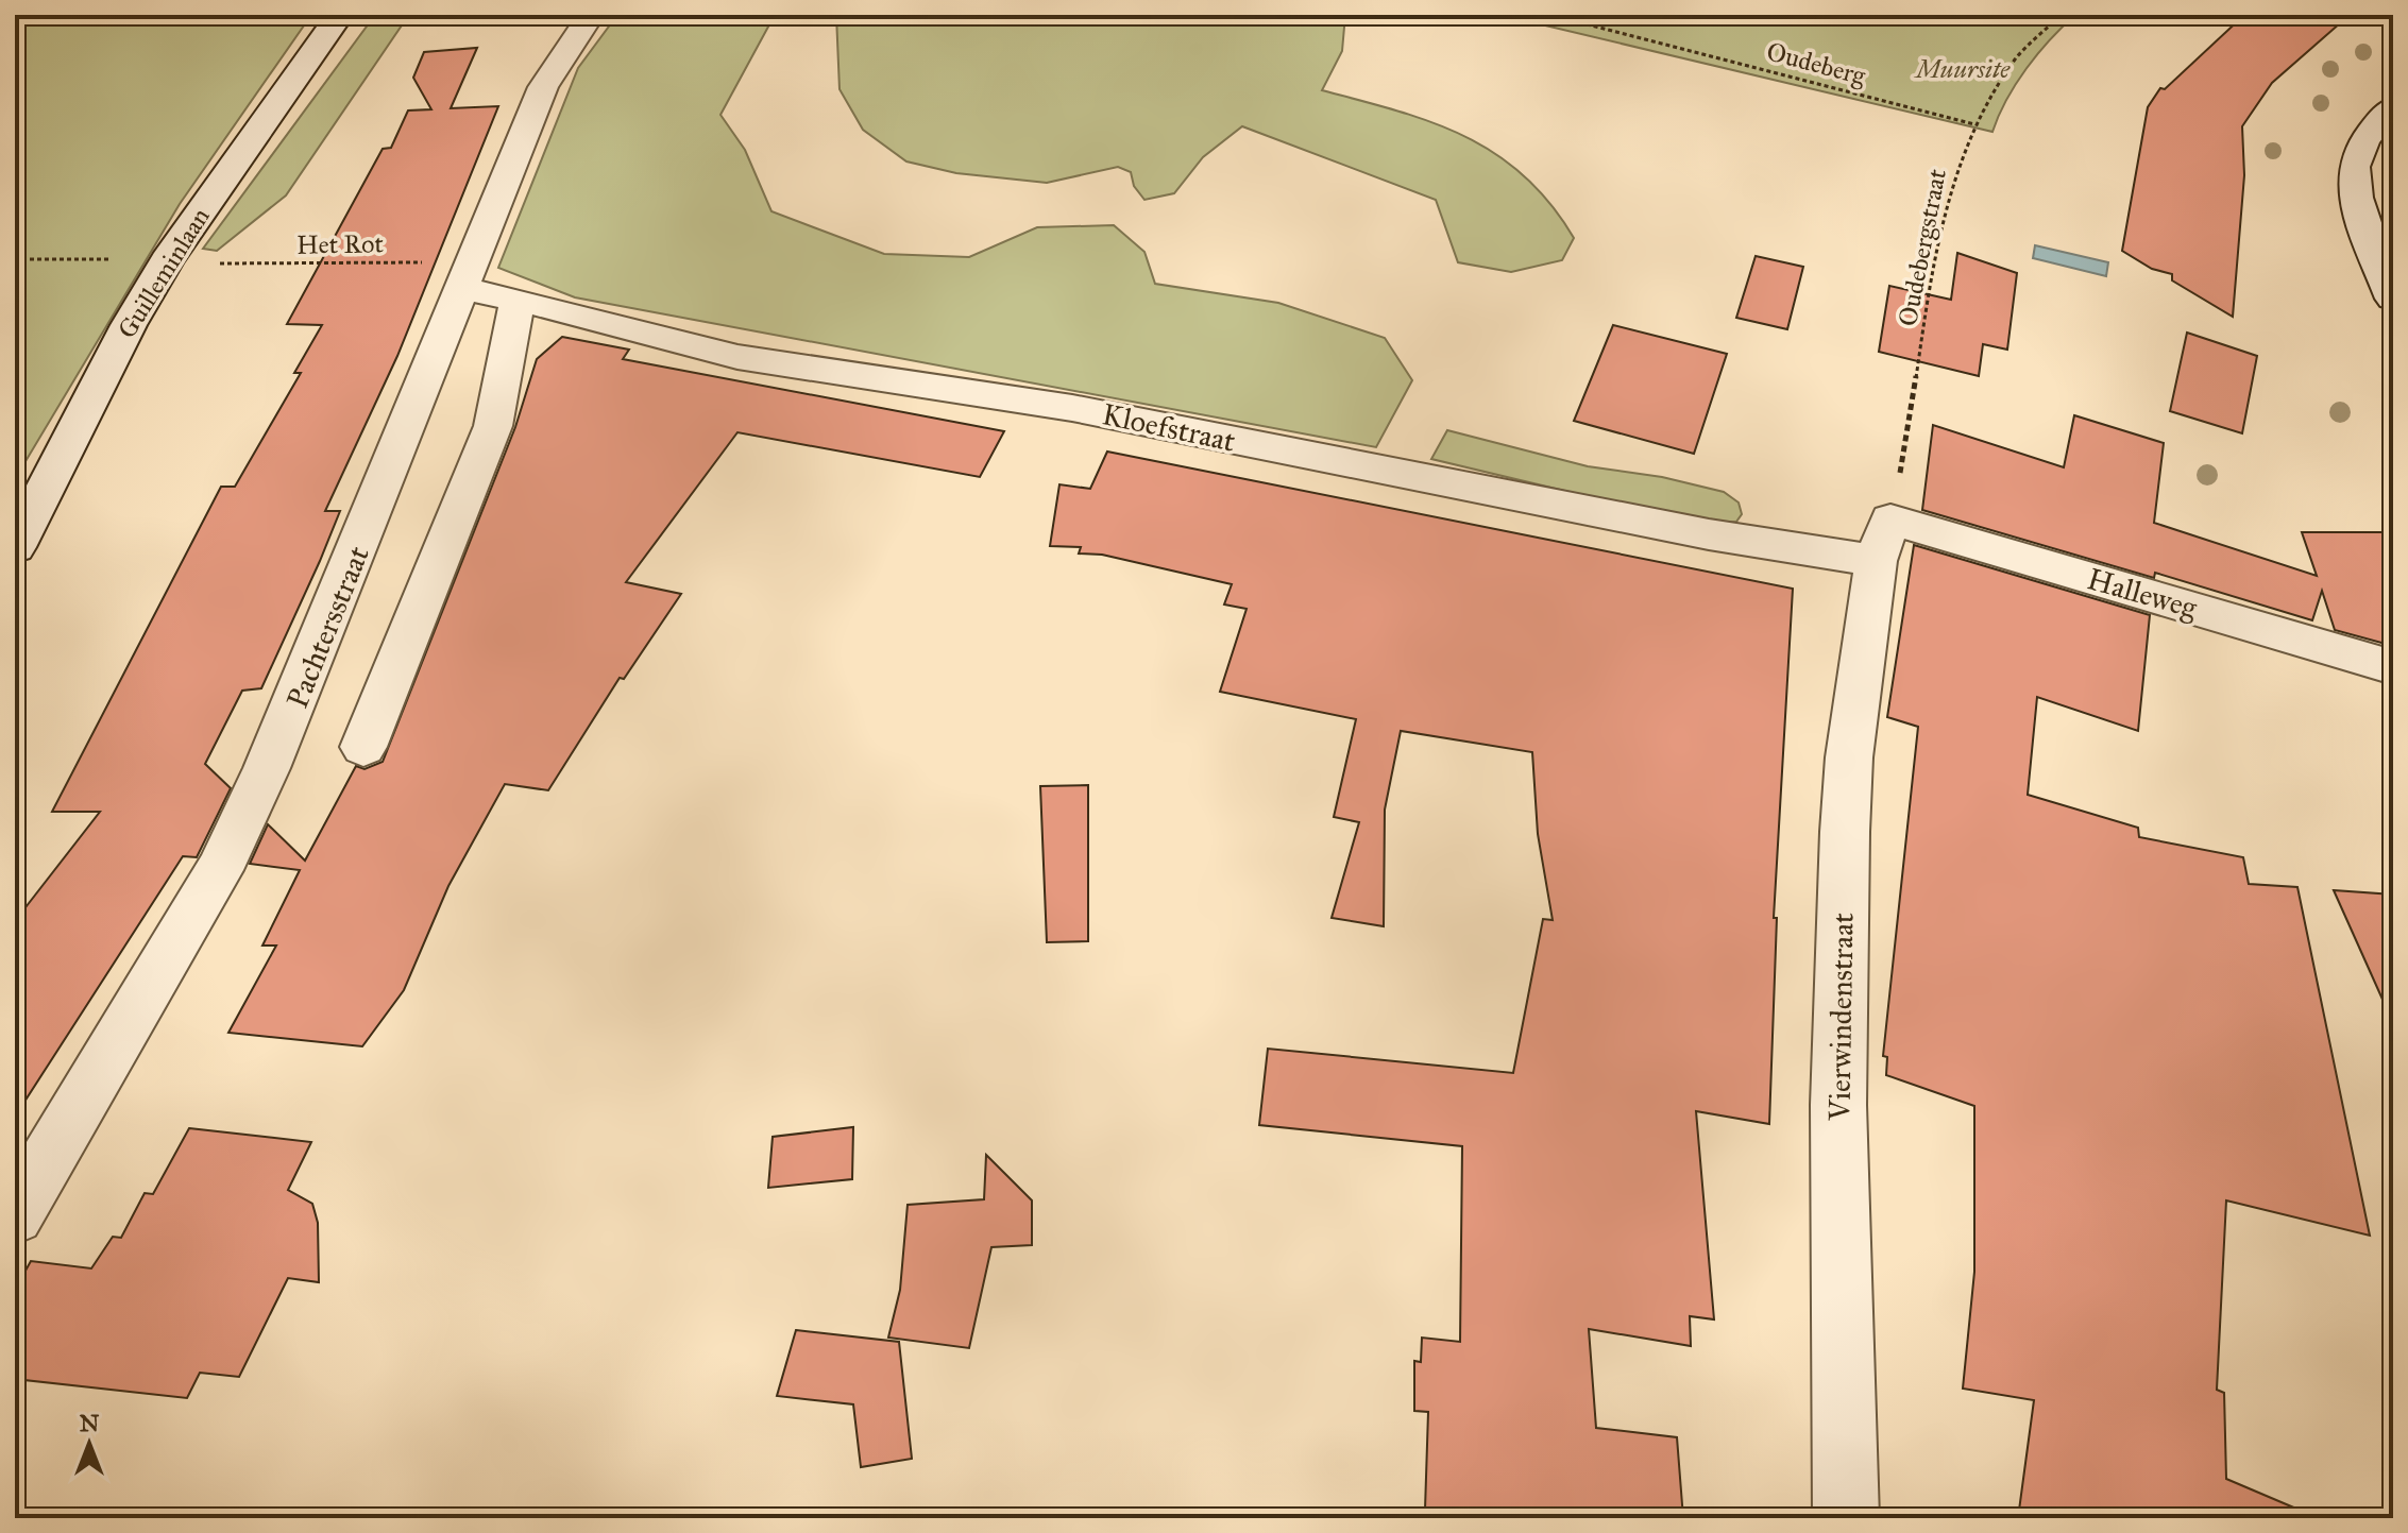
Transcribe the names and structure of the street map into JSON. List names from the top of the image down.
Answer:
{
  "streets": {
    "street": [
      "Guilleminlaan",
      "Kloefstraat",
      "Halleweg",
      "Pachtersstraat",
      "Vierwindenstraat"
    ],
    "path": ["Oudeberg", "Het Rot", "Oudebergstraat"]
  },
  "crossings": [
    ["Oudeberg", "Oudebergstraat"],
    ["Oudebergstraat", "Kloefstraat"],
    ["Oudebergstraat", "Halleweg"],
    ["Oudebergstraat", "Vierwindenstraat"],
    ["Kloefstraat", "Halleweg"],
    ["Kloefstraat", "Pachtersstraat"],
    ["Kloefstraat", "Vierwindenstraat"],
    ["Halleweg", "Vierwindenstraat"]
  ],
  "parks": ["Muursite"],
  "north": "top"
}
